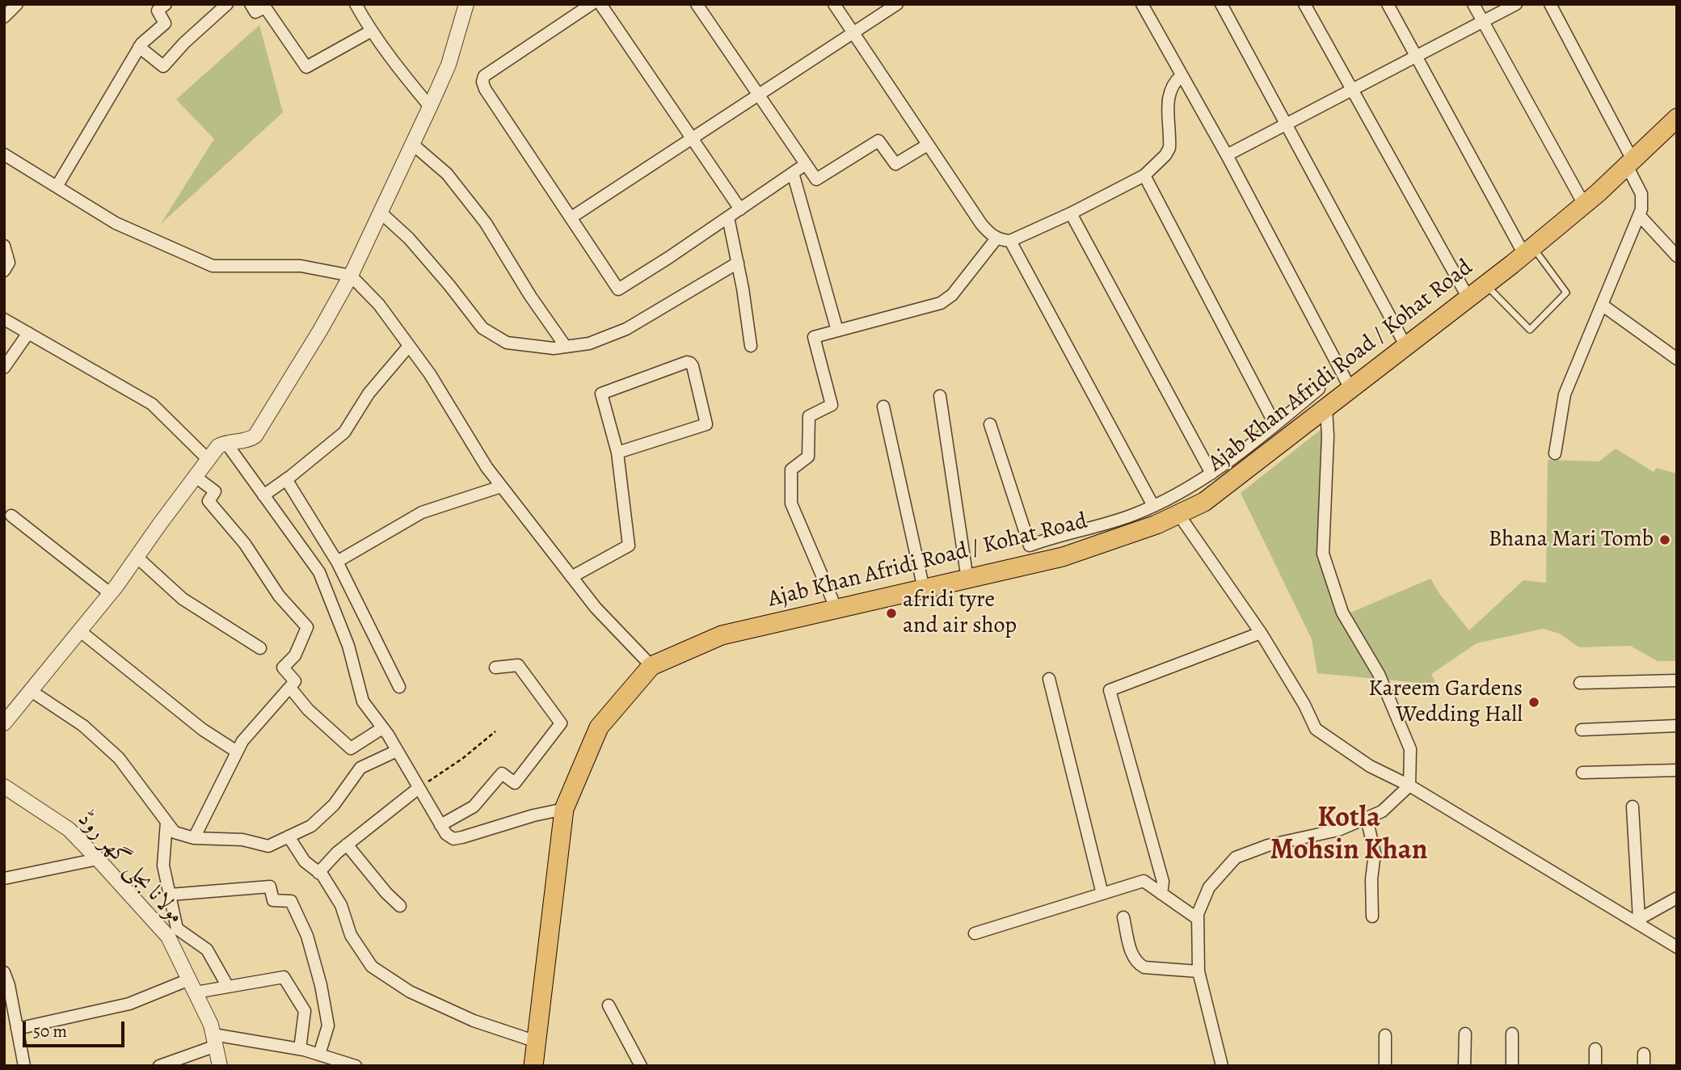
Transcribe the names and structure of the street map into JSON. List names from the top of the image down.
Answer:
{
  "streets": {
    "main road": ["Ajab Khan Afridi Road / Kohat Road"],
    "street": ["مولانا بجلی گھر روڈ"]
  },
  "districts": ["Kotla Mohsin Khan"],
  "places": ["Bhana Mari Tomb", "afridi tyre and air shop", "Kareem Gardens Wedding Hall"],
  "scale_bar": "50 m"
}
